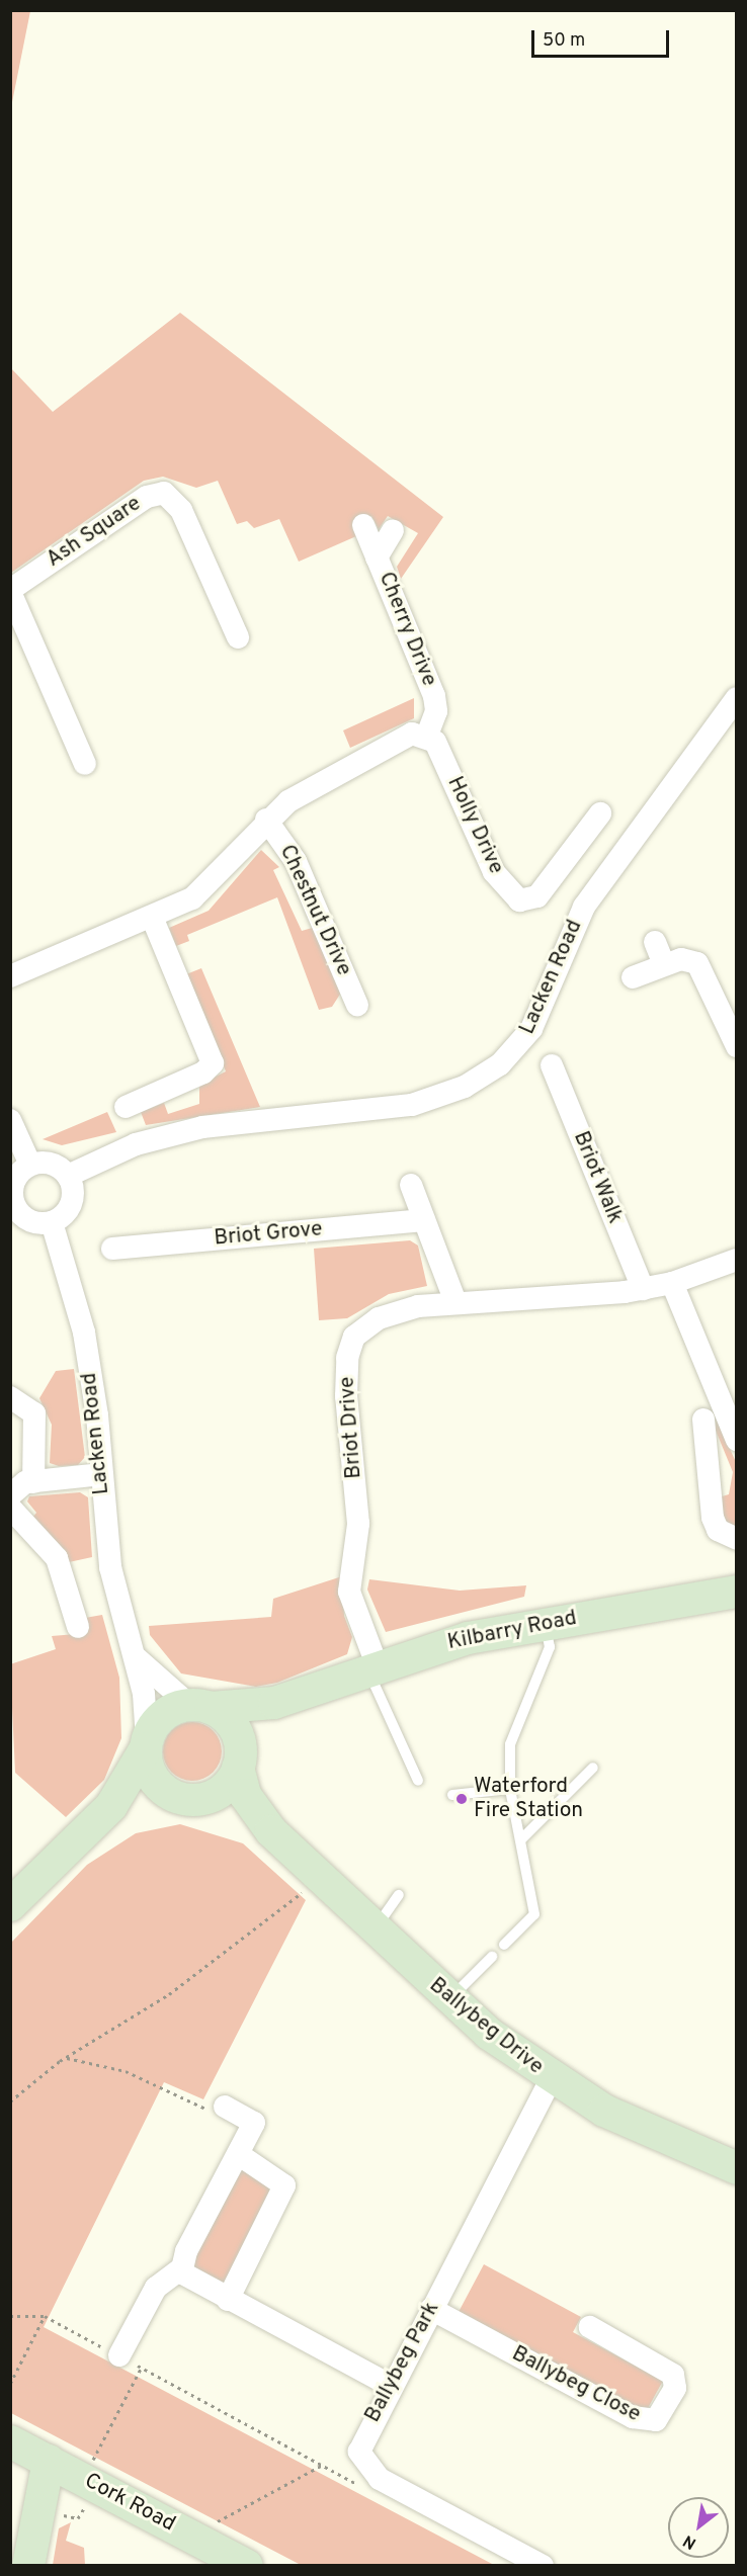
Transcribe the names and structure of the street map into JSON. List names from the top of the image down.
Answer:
{
  "streets": {
    "street": [
      "Ash Square",
      "Cherry Drive",
      "Holly Drive",
      "Chestnut Drive",
      "Lacken Road",
      "Briot Walk",
      "Briot Grove",
      "Briot Drive",
      "Kilbarry Road",
      "Ballybeg Drive",
      "Ballybeg Park",
      "Ballybeg Close",
      "Cork Road"
    ]
  },
  "crossings": [
    ["Cherry Drive", "Holly Drive"],
    ["Lacken Road", "Kilbarry Road"],
    ["Briot Walk", "Briot Drive"],
    ["Briot Drive", "Kilbarry Road"],
    ["Ballybeg Drive", "Ballybeg Park"],
    ["Ballybeg Park", "Ballybeg Close"]
  ],
  "places": ["Waterford Fire Station"],
  "scale_bar": "50 m",
  "north": "bottom left"
}
